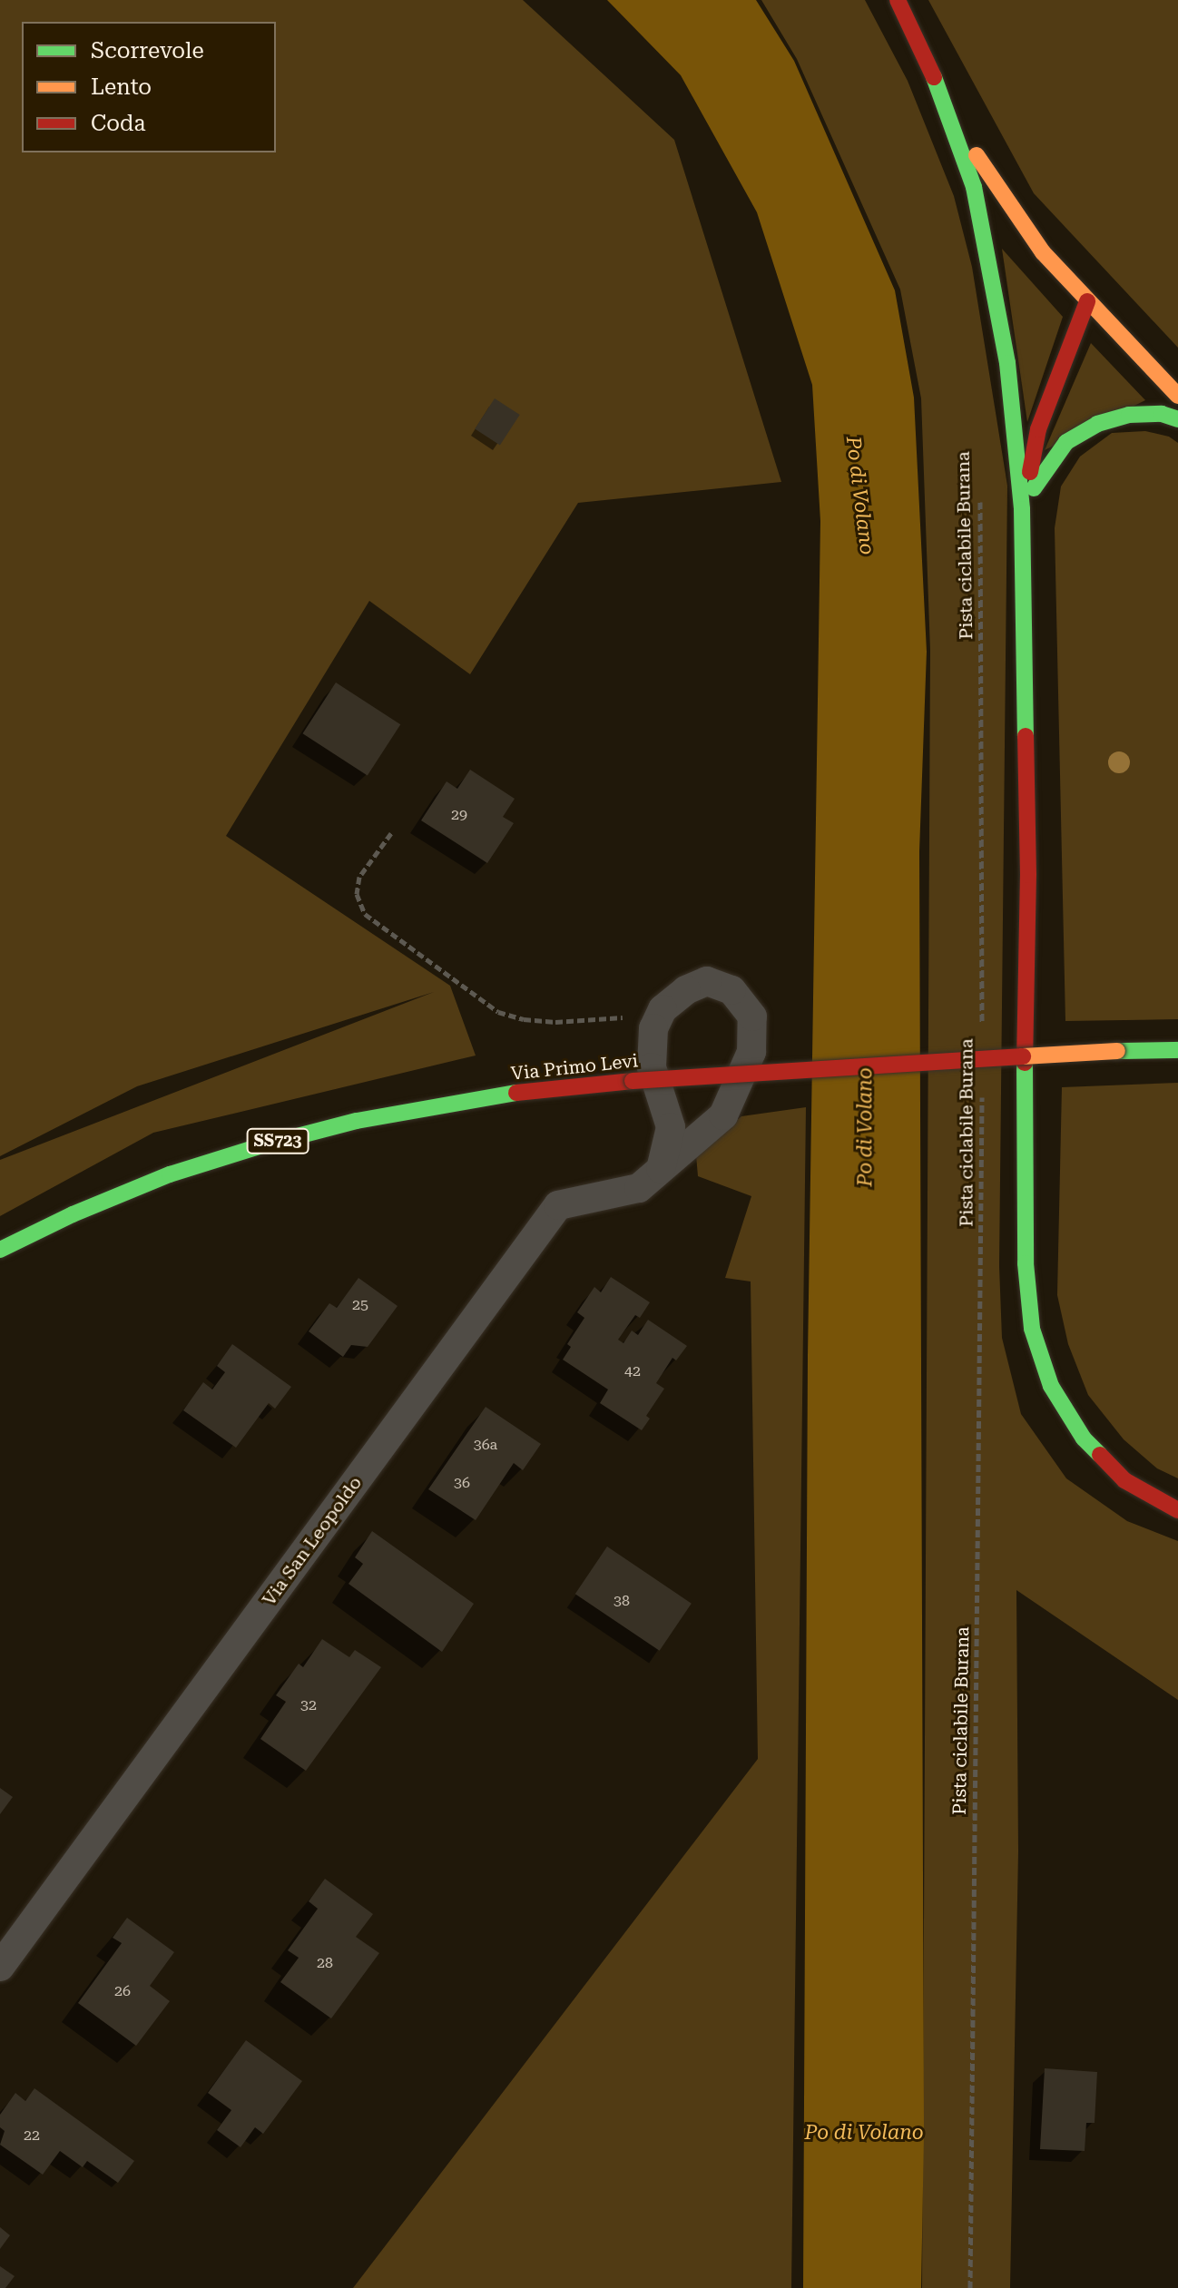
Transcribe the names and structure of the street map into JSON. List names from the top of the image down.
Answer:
{
  "streets": {
    "main road": ["Via Primo Levi", "SS723"],
    "street": ["Via San Leopoldo"],
    "path": ["Pista ciclabile Burana"]
  },
  "water": ["Po di Volano"],
  "house_numbers": [
    "29",
    "25",
    "42",
    "36a",
    "36",
    "38",
    "32",
    "28",
    "26",
    "22"
  ],
  "legend": ["Scorrevole", "Lento", "Coda"]
}
